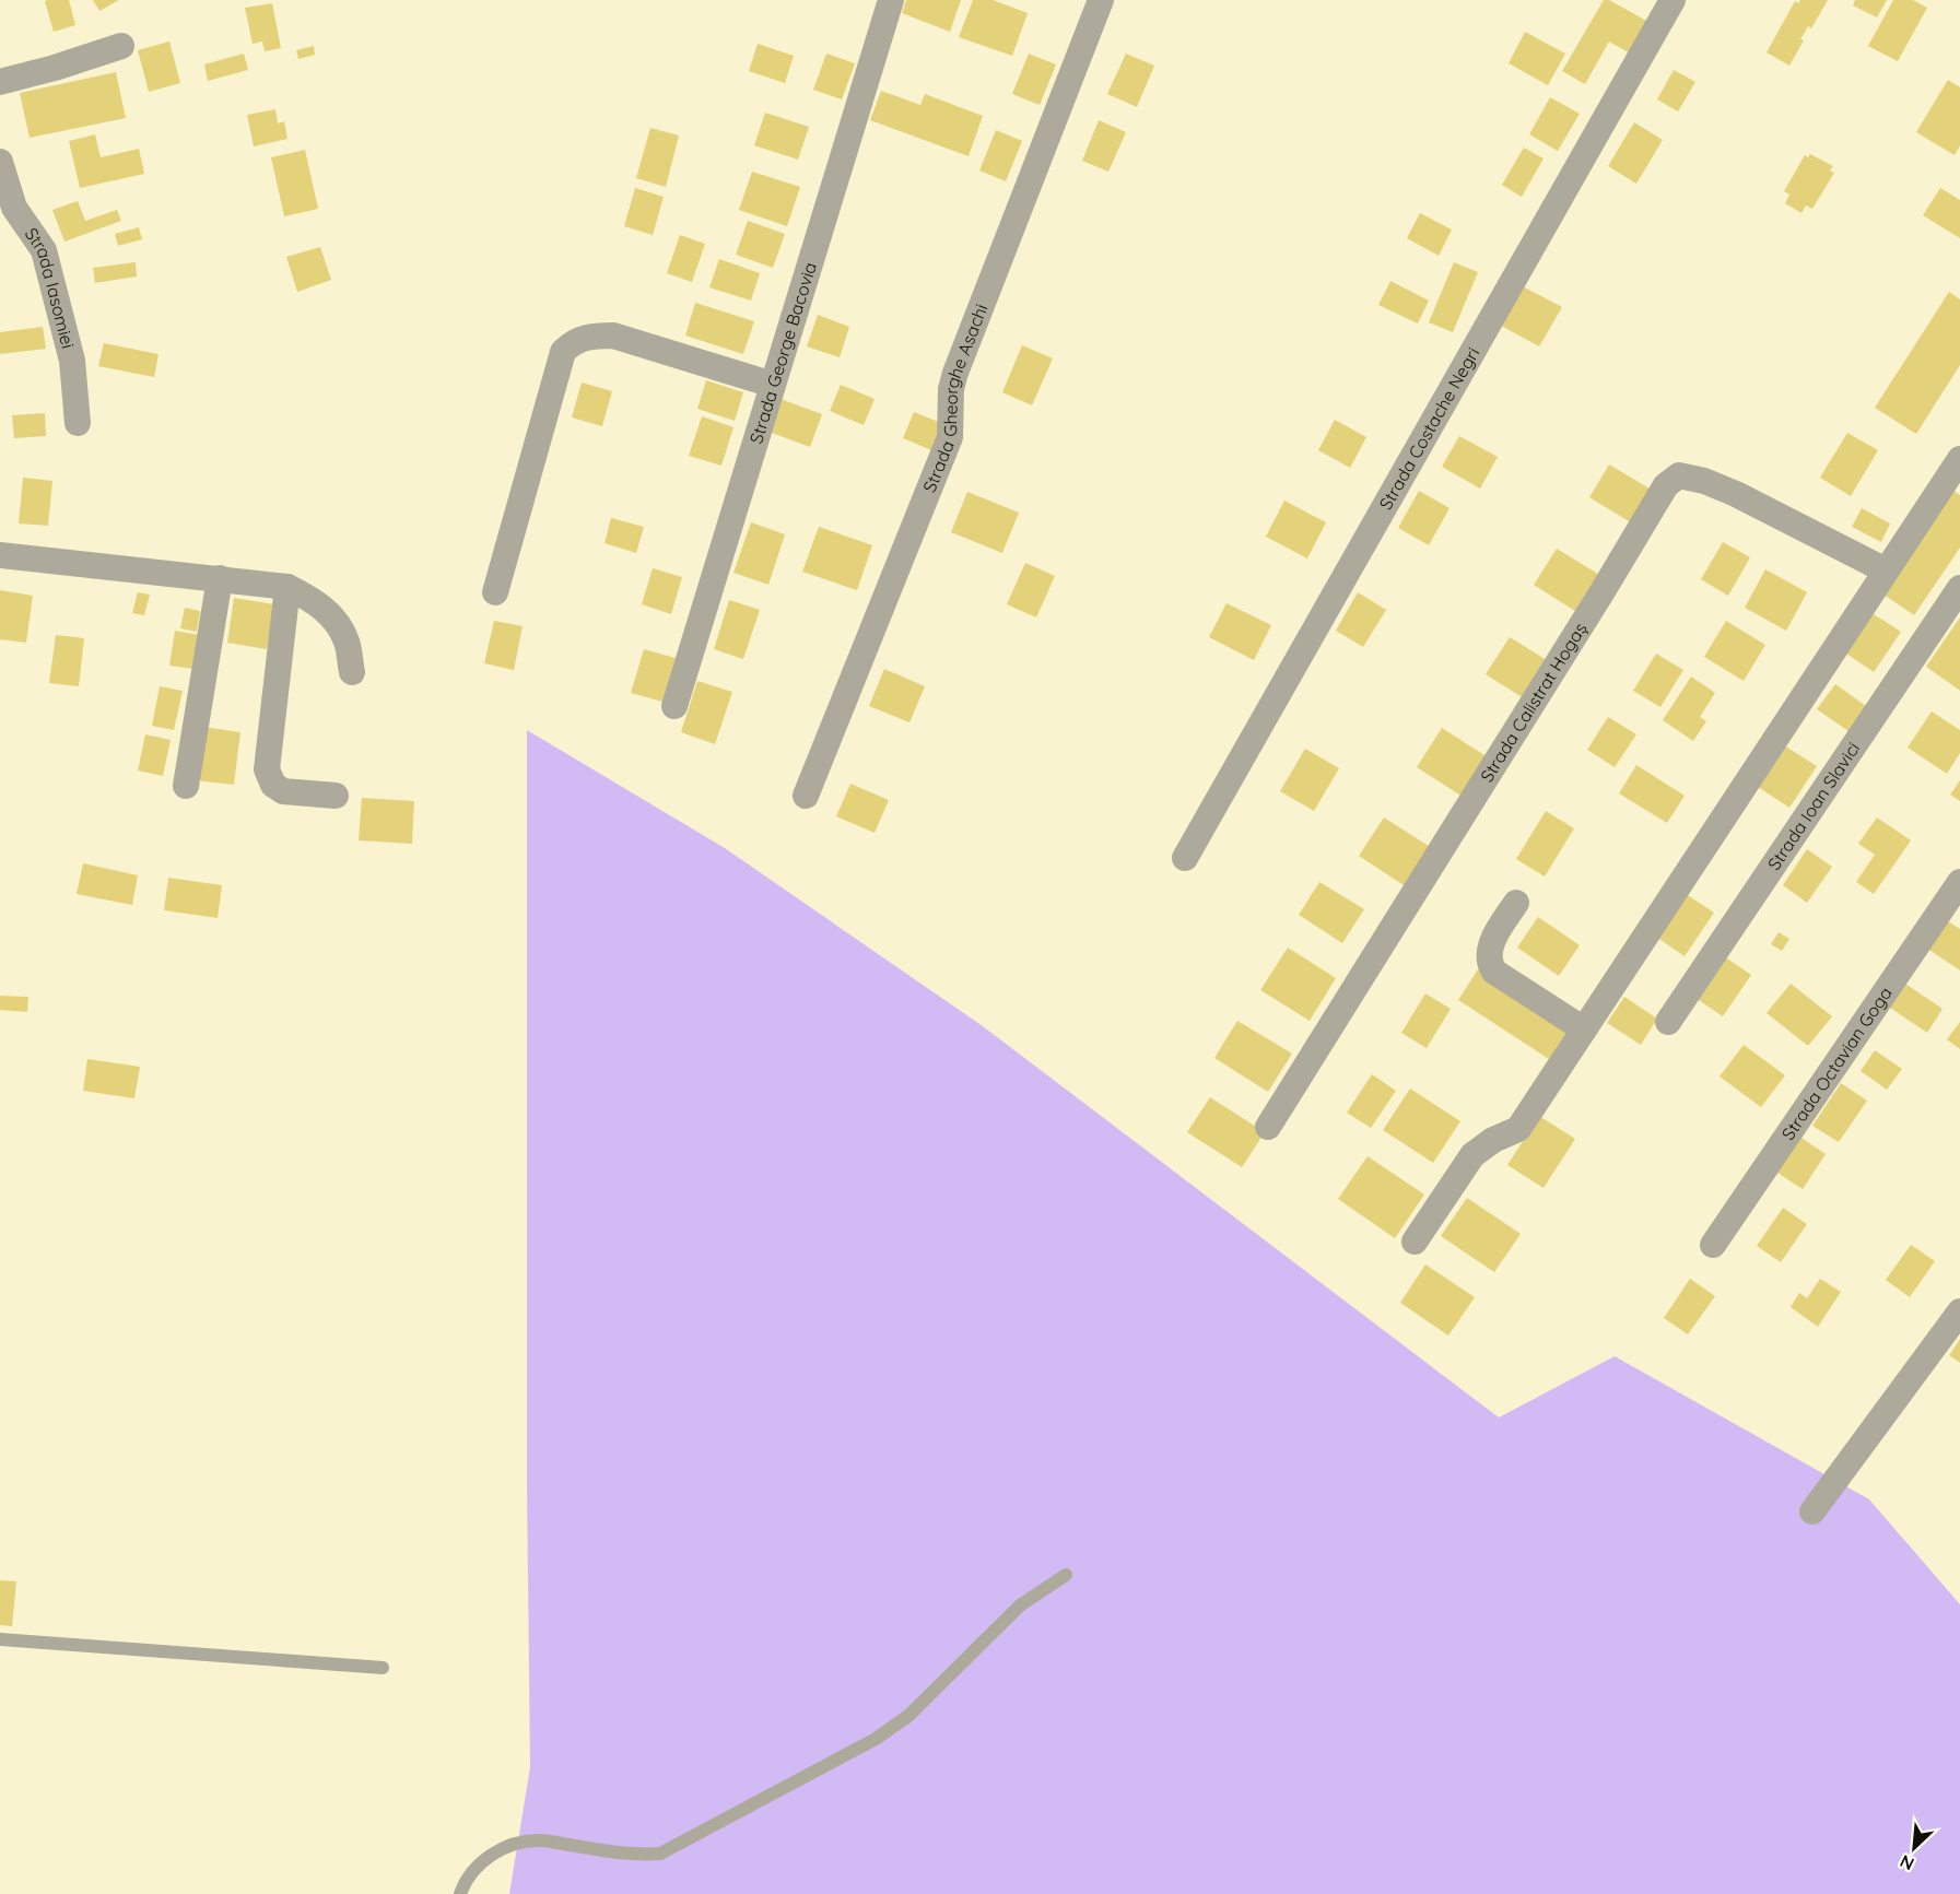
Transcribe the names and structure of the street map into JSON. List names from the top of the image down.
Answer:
{
  "streets": {
    "street": [
      "Strada Iasomiei",
      "Strada George Bacovia",
      "Strada Gheorghe Asachi",
      "Strada Costache Negri",
      "Strada Calistrat Hogaș",
      "Strada Ioan Slavici",
      "Strada Octavian Goga"
    ]
  },
  "north": "bottom left"
}
